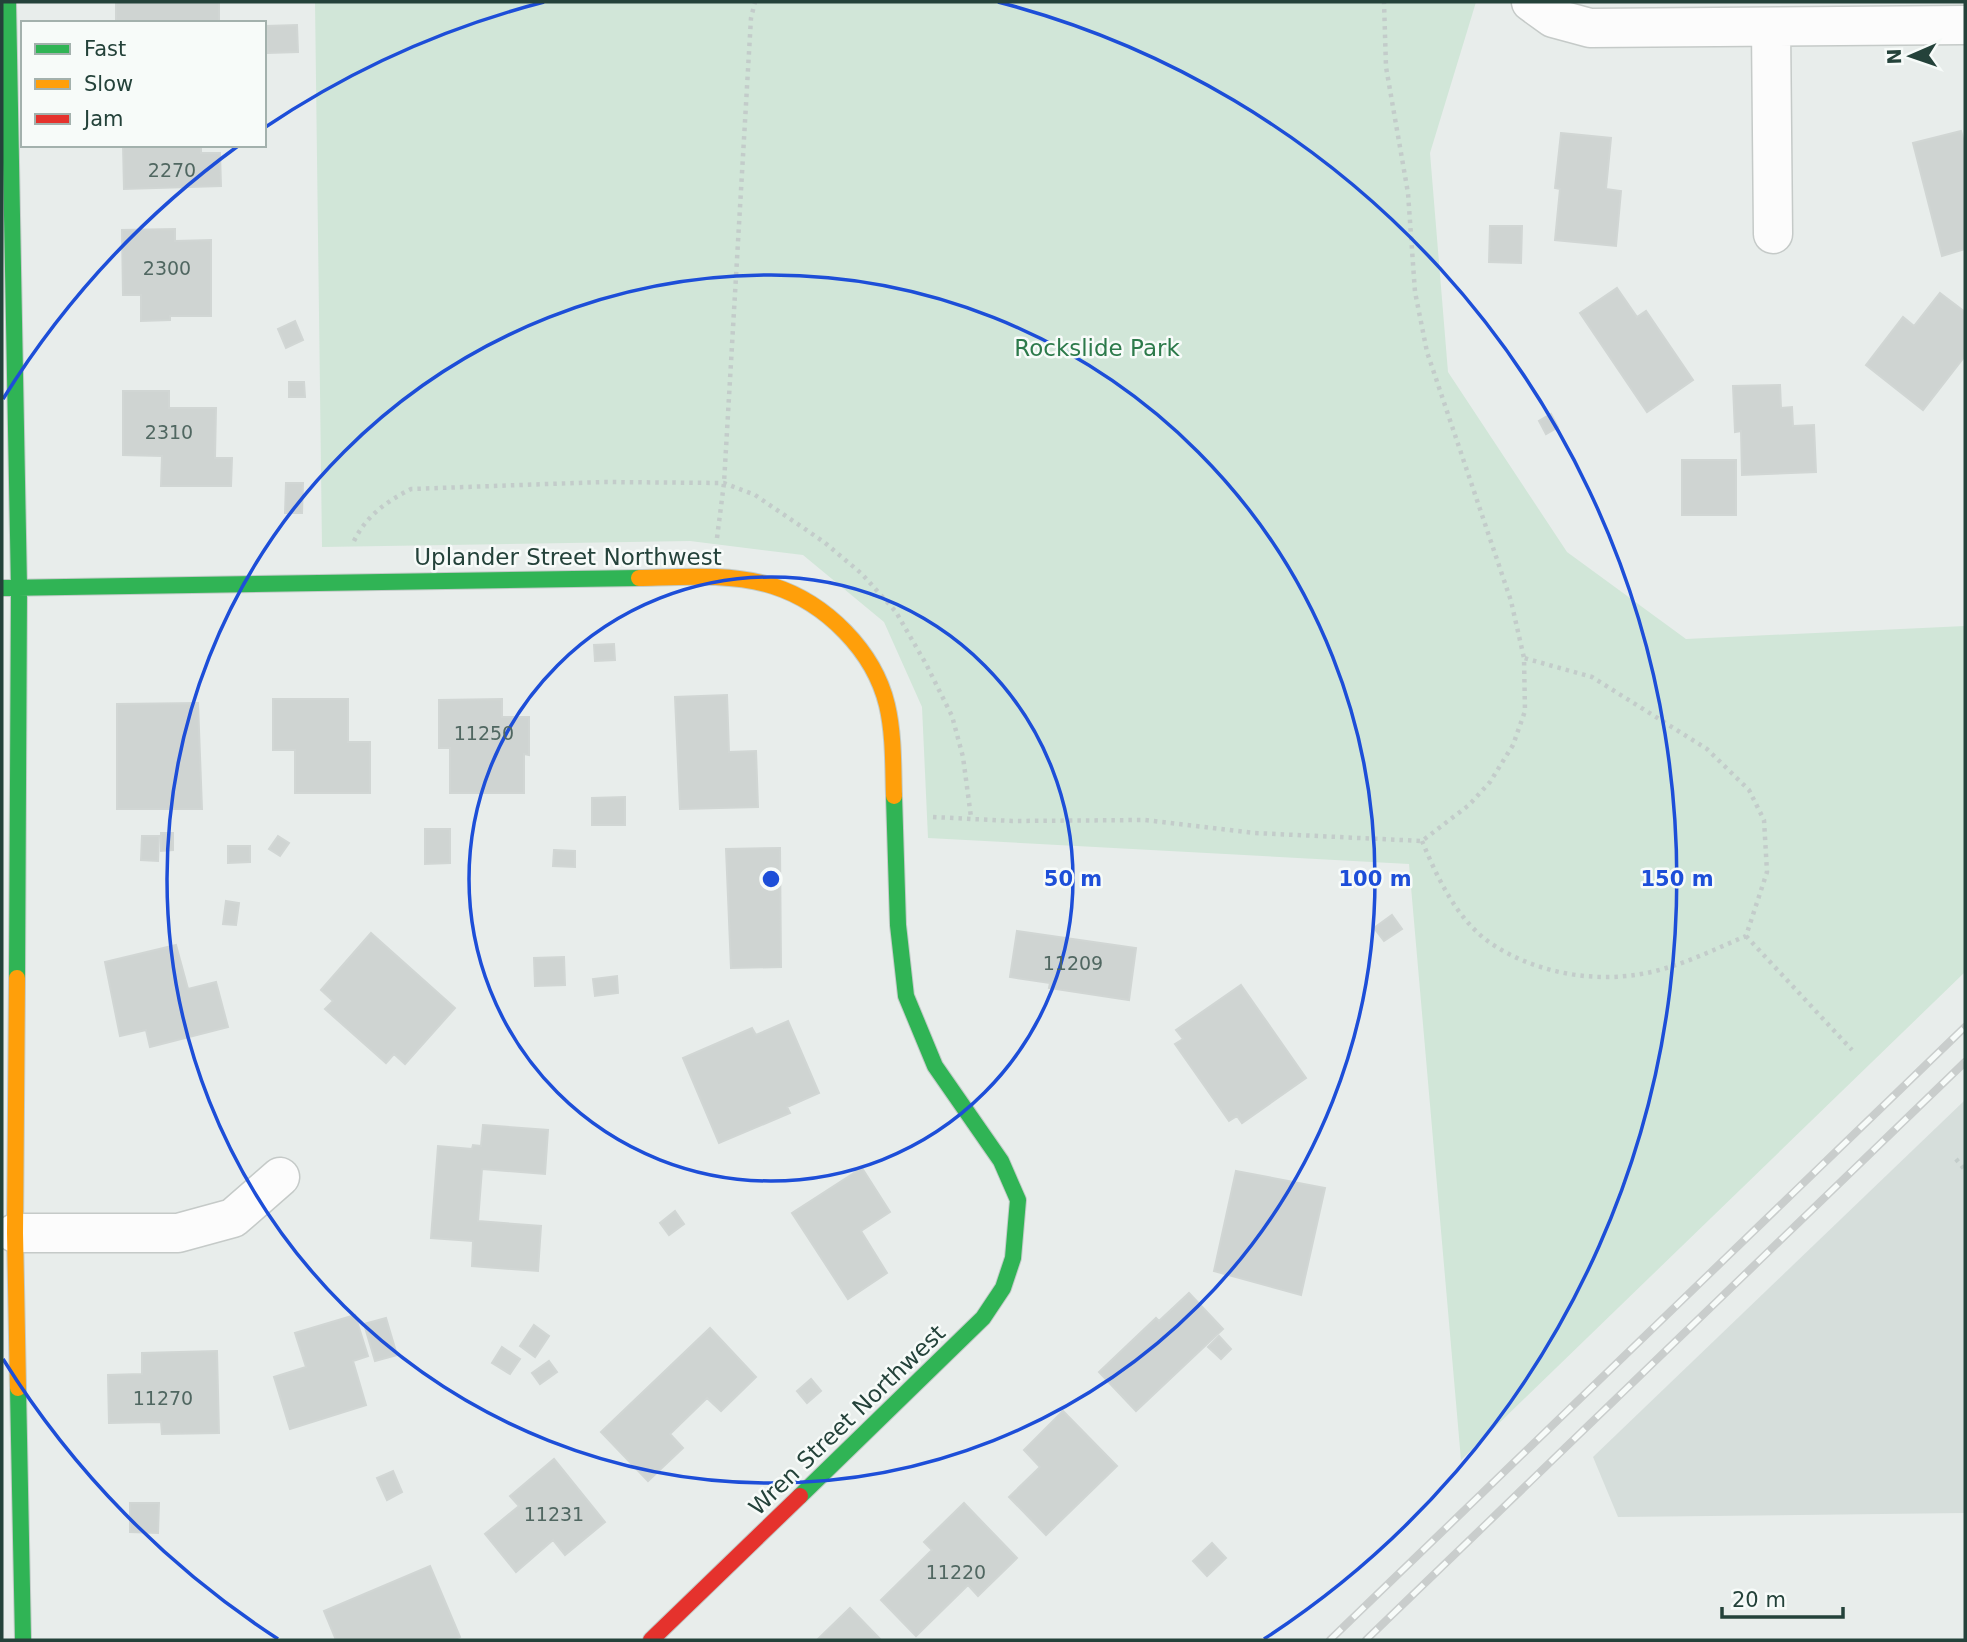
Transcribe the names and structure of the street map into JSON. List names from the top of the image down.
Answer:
{
  "streets": {
    "street": ["Uplander Street Northwest", "Wren Street Northwest"]
  },
  "crossings": [
    ["Uplander Street Northwest", "Wren Street Northwest"]
  ],
  "parks": ["Rockslide Park"],
  "house_numbers": [
    "2270",
    "2300",
    "2310",
    "11250",
    "11209",
    "11270",
    "11231",
    "11220"
  ],
  "legend": ["Fast", "Slow", "Jam"],
  "scale_bar": "20 m",
  "north": "left",
  "rings": ["50 m", "100 m", "150 m"]
}
